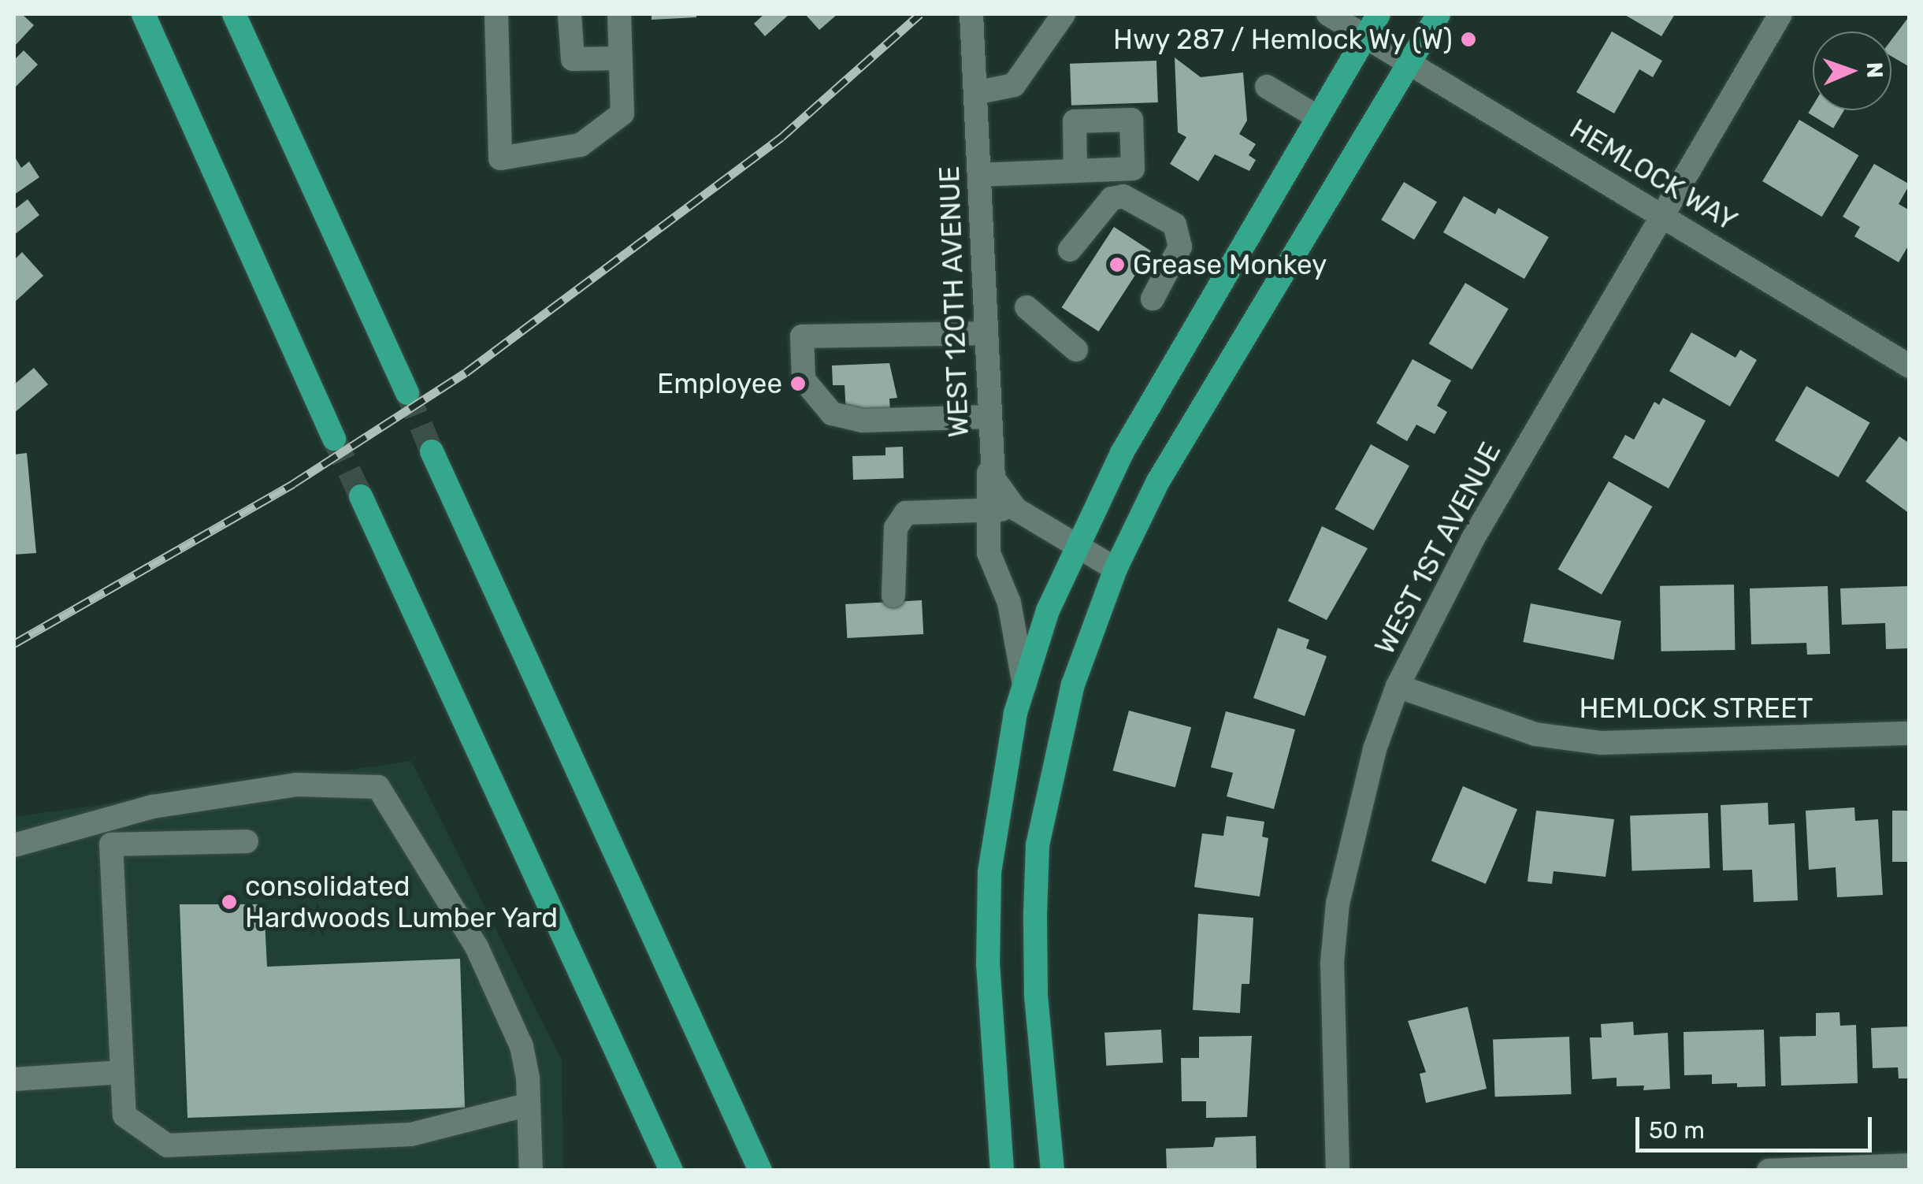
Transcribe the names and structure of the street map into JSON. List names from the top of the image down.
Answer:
{
  "streets": {
    "street": [
      "HEMLOCK WAY",
      "WEST 120TH AVENUE",
      "WEST 1ST AVENUE",
      "HEMLOCK STREET"
    ]
  },
  "crossings": [
    ["HEMLOCK WAY", "WEST 1ST AVENUE"],
    ["WEST 1ST AVENUE", "HEMLOCK STREET"]
  ],
  "places": [
    "Hwy 287 / Hemlock Wy (W)",
    "Grease Monkey",
    "Employee",
    "consolidated Hardwoods Lumber Yard"
  ],
  "scale_bar": "50 m",
  "north": "right"
}
